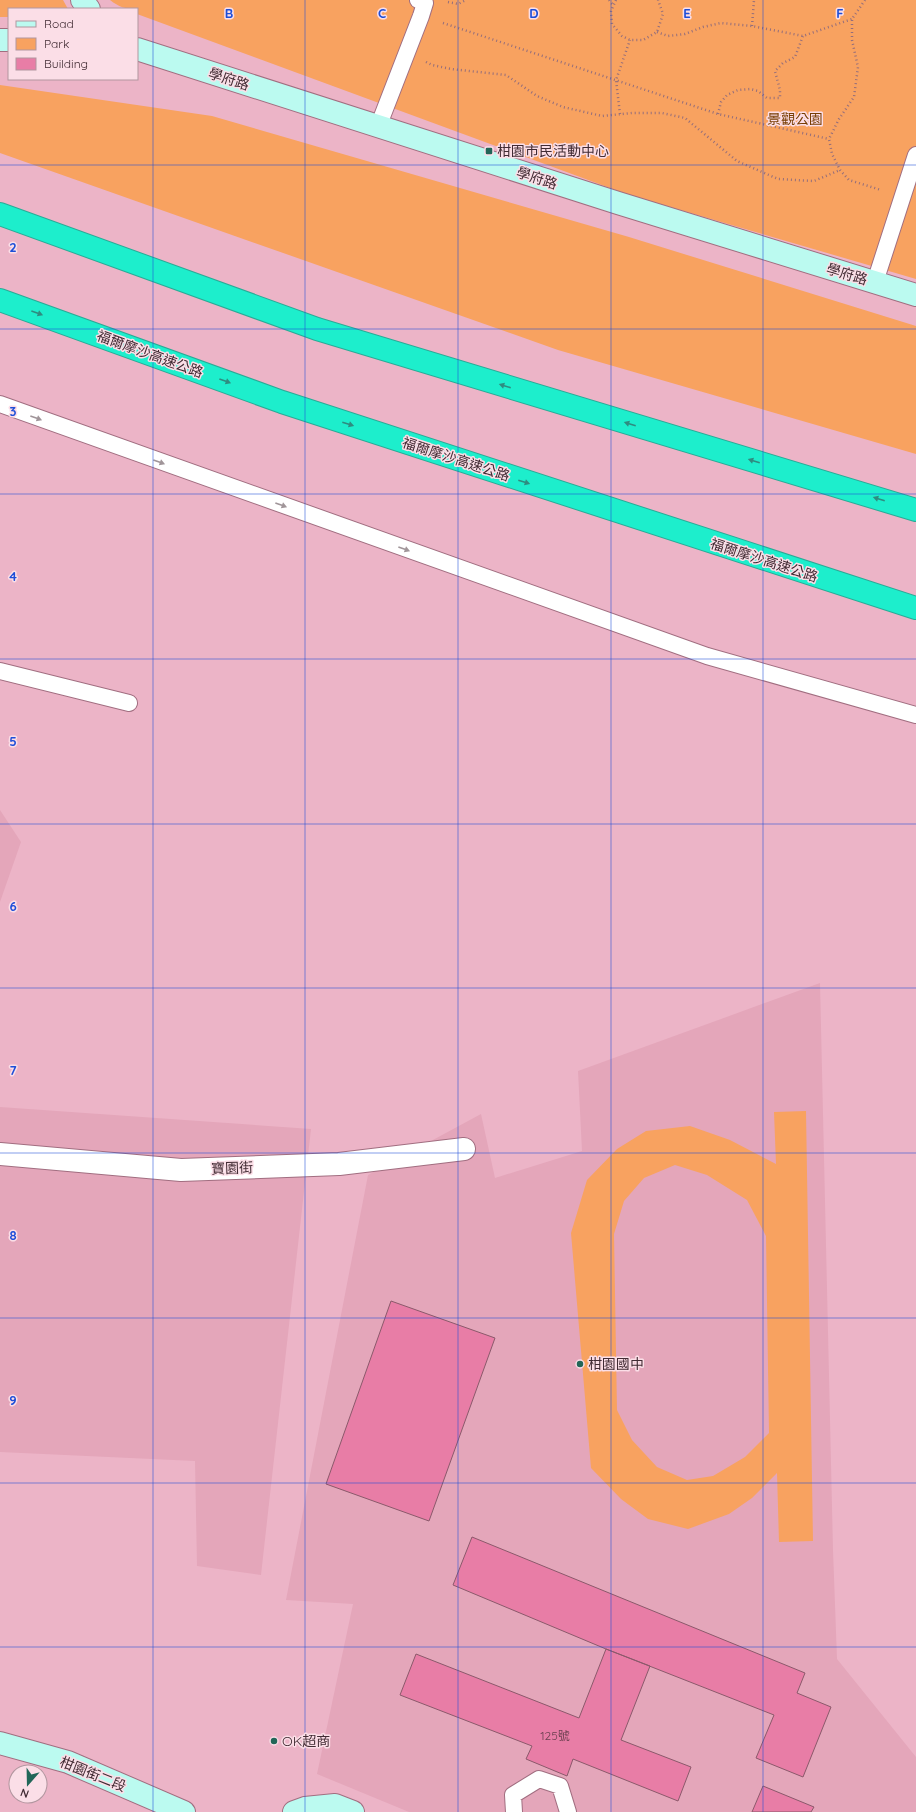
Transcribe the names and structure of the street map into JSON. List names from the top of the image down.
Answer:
{
  "streets": {
    "highway": ["福爾摩沙高速公路"],
    "street": ["學府路", "寶園街", "柑園街二段"]
  },
  "parks": ["景觀公園"],
  "places": {
    "transit": ["柑園市民活動中心"],
    "other": ["柑園國中", "OK超商"]
  },
  "house_numbers": ["125號"],
  "legend": ["Road", "Park", "Building"],
  "north": "bottom",
  "grid": {
    "columns": [
      "B",
      "C",
      "D",
      "E",
      "F"
    ],
    "rows": [
      "2",
      "3",
      "4",
      "5",
      "6",
      "7",
      "8",
      "9"
    ]
  }
}
